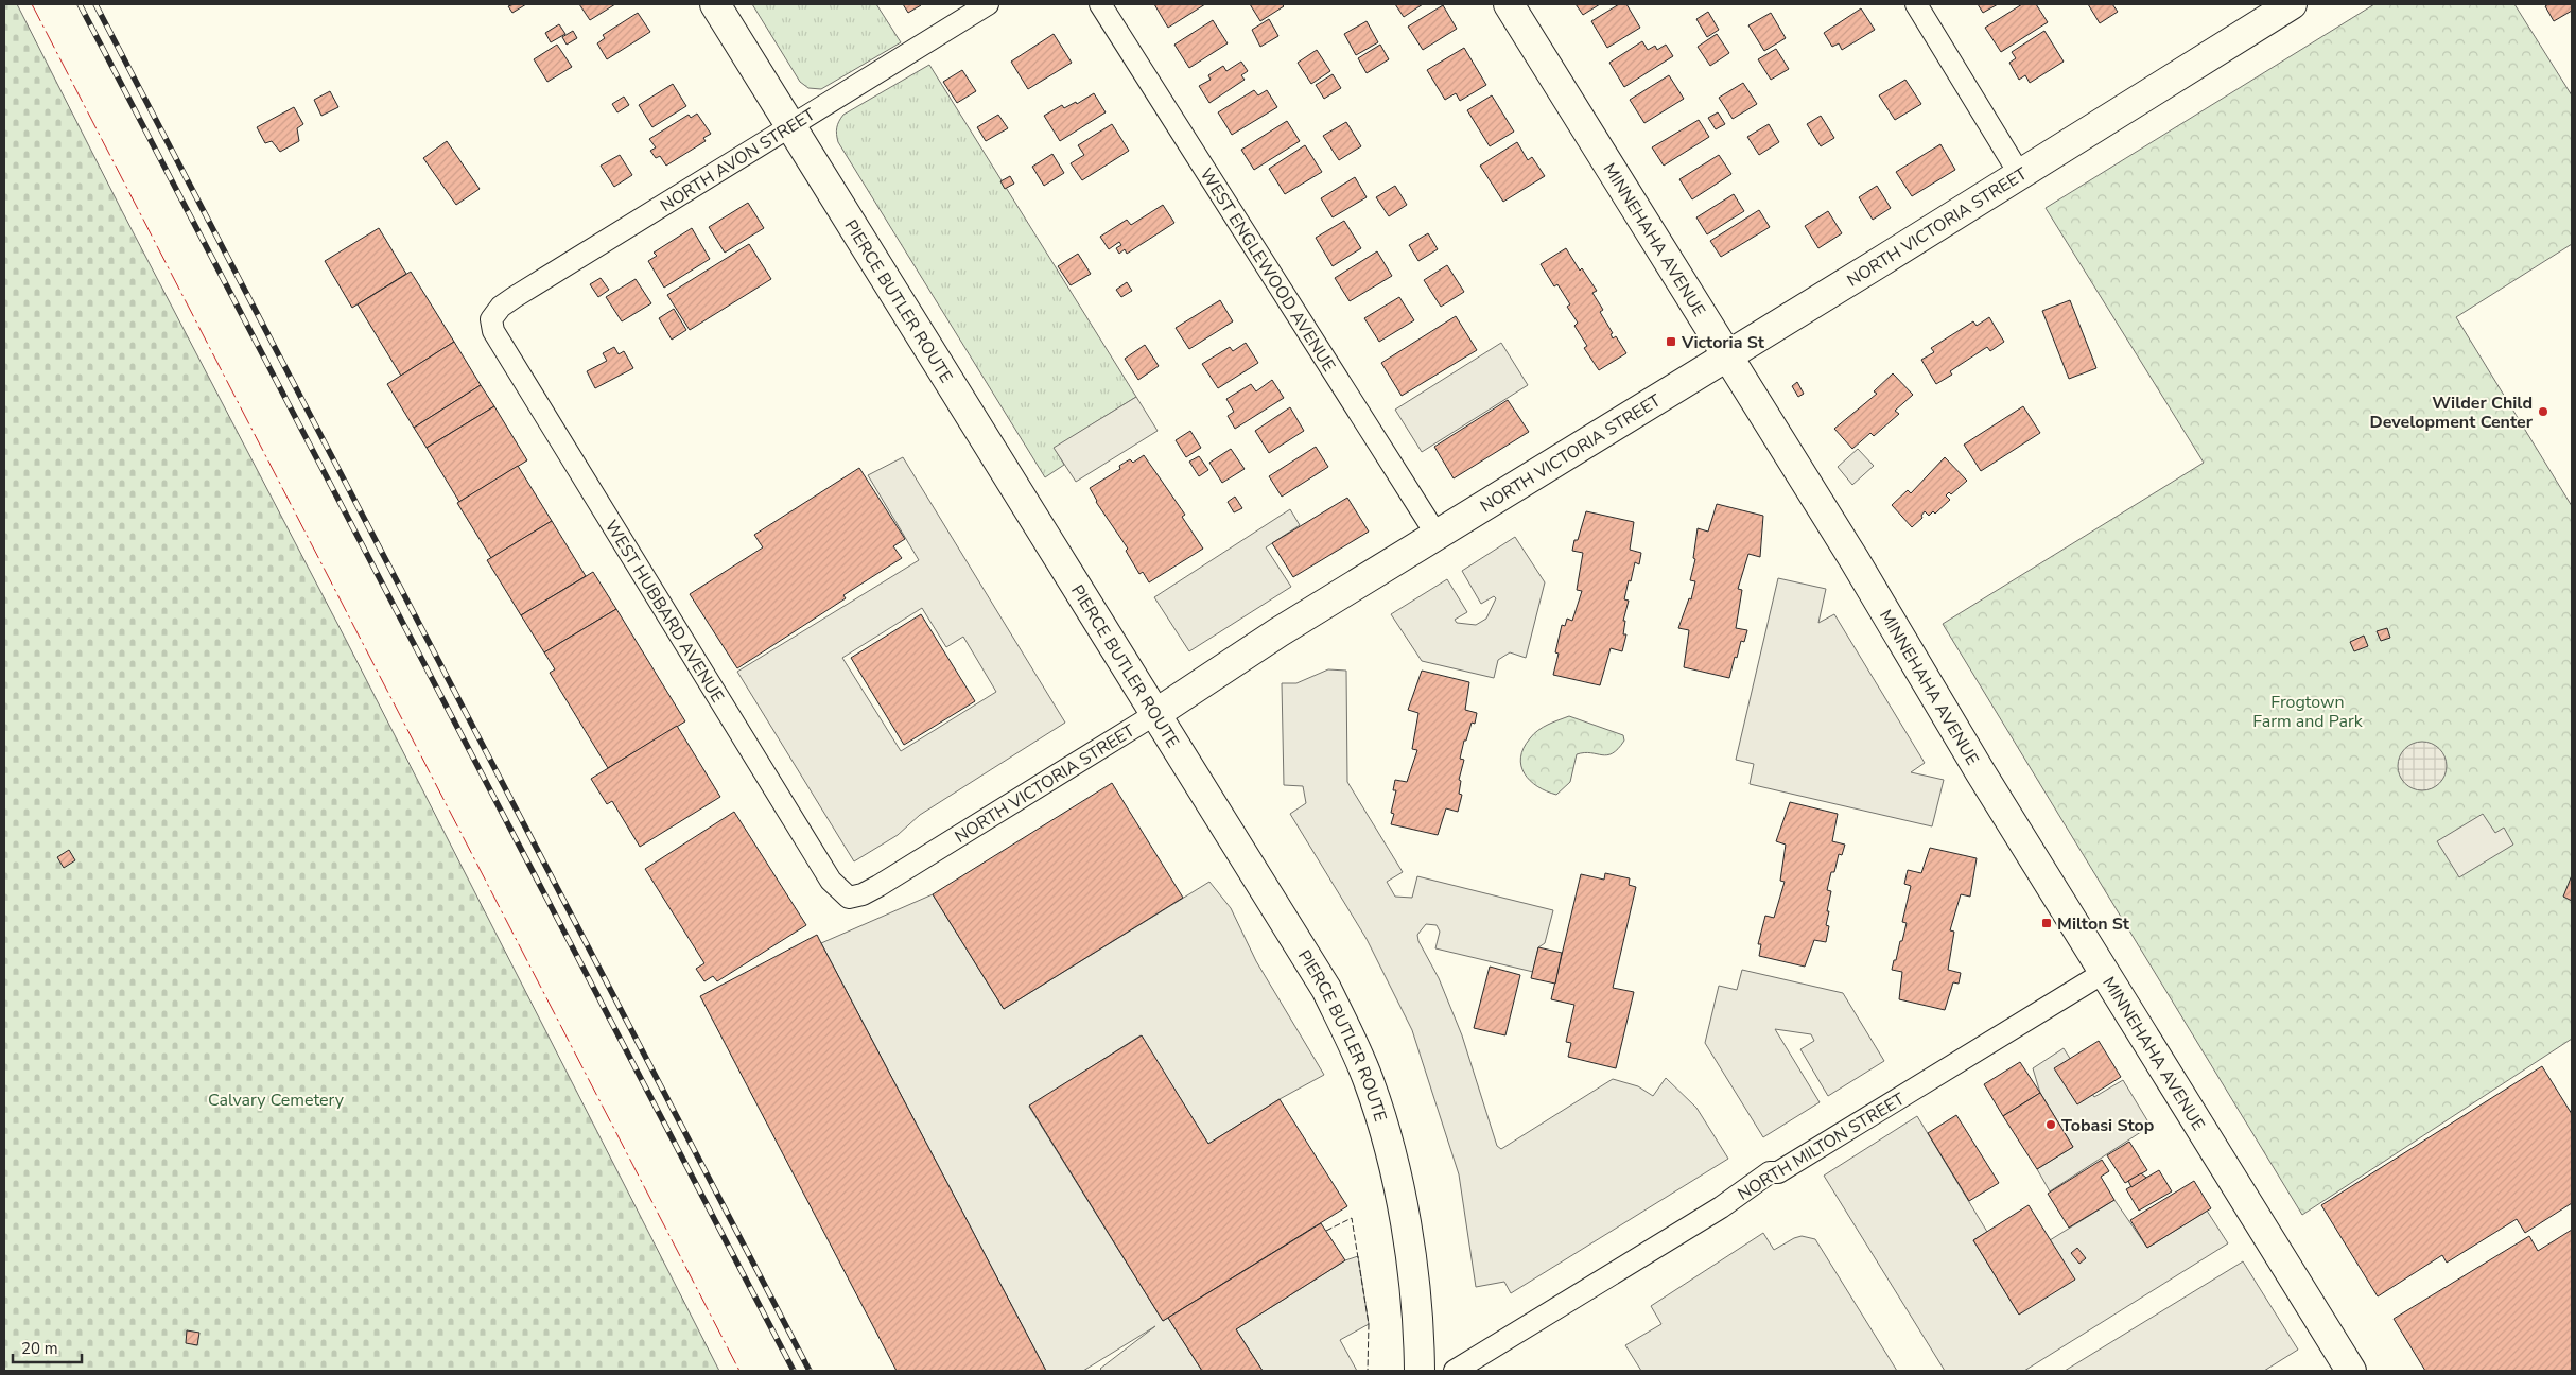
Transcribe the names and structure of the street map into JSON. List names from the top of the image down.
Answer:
{
  "streets": {
    "street": [
      "NORTH AVON STREET",
      "NORTH VICTORIA STREET",
      "MINNEHAHA AVENUE",
      "WEST ENGLEWOOD AVENUE",
      "PIERCE BUTLER ROUTE",
      "WEST HUBBARD AVENUE",
      "NORTH MILTON STREET"
    ]
  },
  "crossings": [
    ["NORTH AVON STREET", "PIERCE BUTLER ROUTE"],
    ["NORTH AVON STREET", "WEST HUBBARD AVENUE"],
    ["NORTH VICTORIA STREET", "MINNEHAHA AVENUE"],
    ["NORTH VICTORIA STREET", "WEST ENGLEWOOD AVENUE"],
    ["NORTH VICTORIA STREET", "PIERCE BUTLER ROUTE"],
    ["NORTH VICTORIA STREET", "WEST HUBBARD AVENUE"],
    ["MINNEHAHA AVENUE", "NORTH MILTON STREET"]
  ],
  "parks": ["Frogtown Farm and Park", "Calvary Cemetery"],
  "places": {
    "transit": ["Victoria St", "Milton St"],
    "other": ["Wilder Child Development Center", "Tobasi Stop"]
  },
  "scale_bar": "20 m"
}
